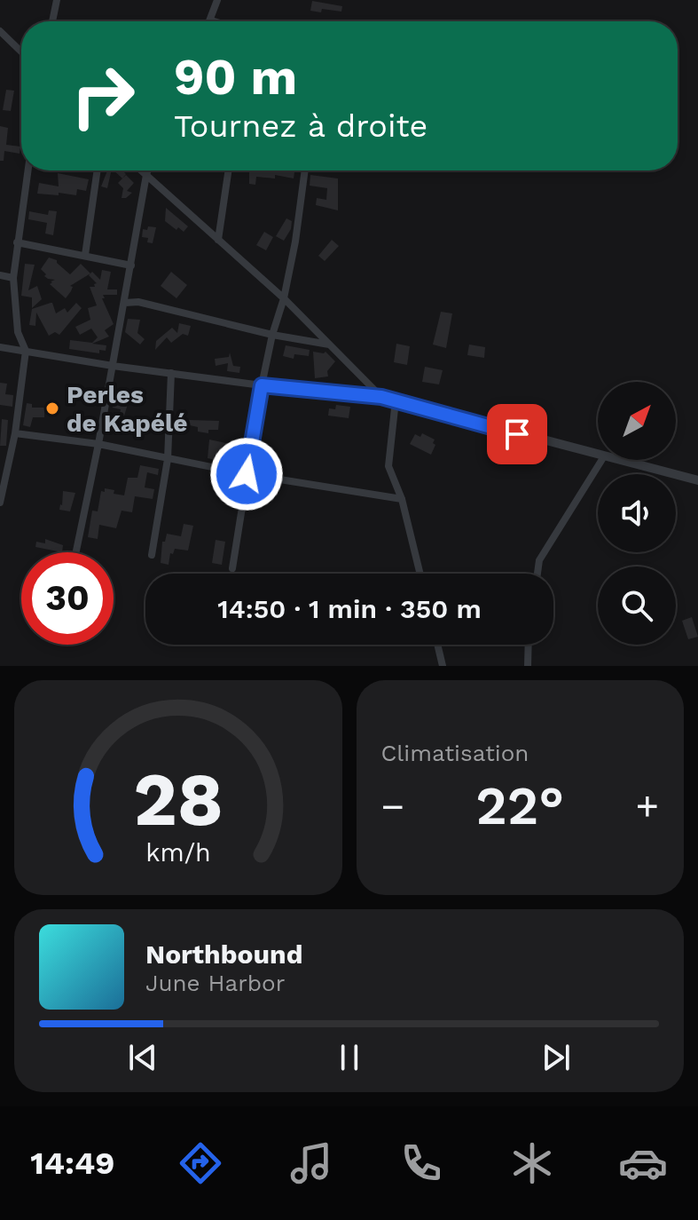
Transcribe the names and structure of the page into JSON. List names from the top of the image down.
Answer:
{
  "places": ["Perles de Kapélé"],
  "north": "top right",
  "page": {
    "turn": ["90 m", "Tournez à droite"],
    "limit": "30",
    "trip": "14:50 · 1 min · 350 m",
    "tile": "Climatisation",
    "heat": ["−", "22°", "+"],
    "song": ["Northbound", "June Harbor"],
    "tabs": "14:49",
    "gauge": ["28", "km/h"]
  }
}
